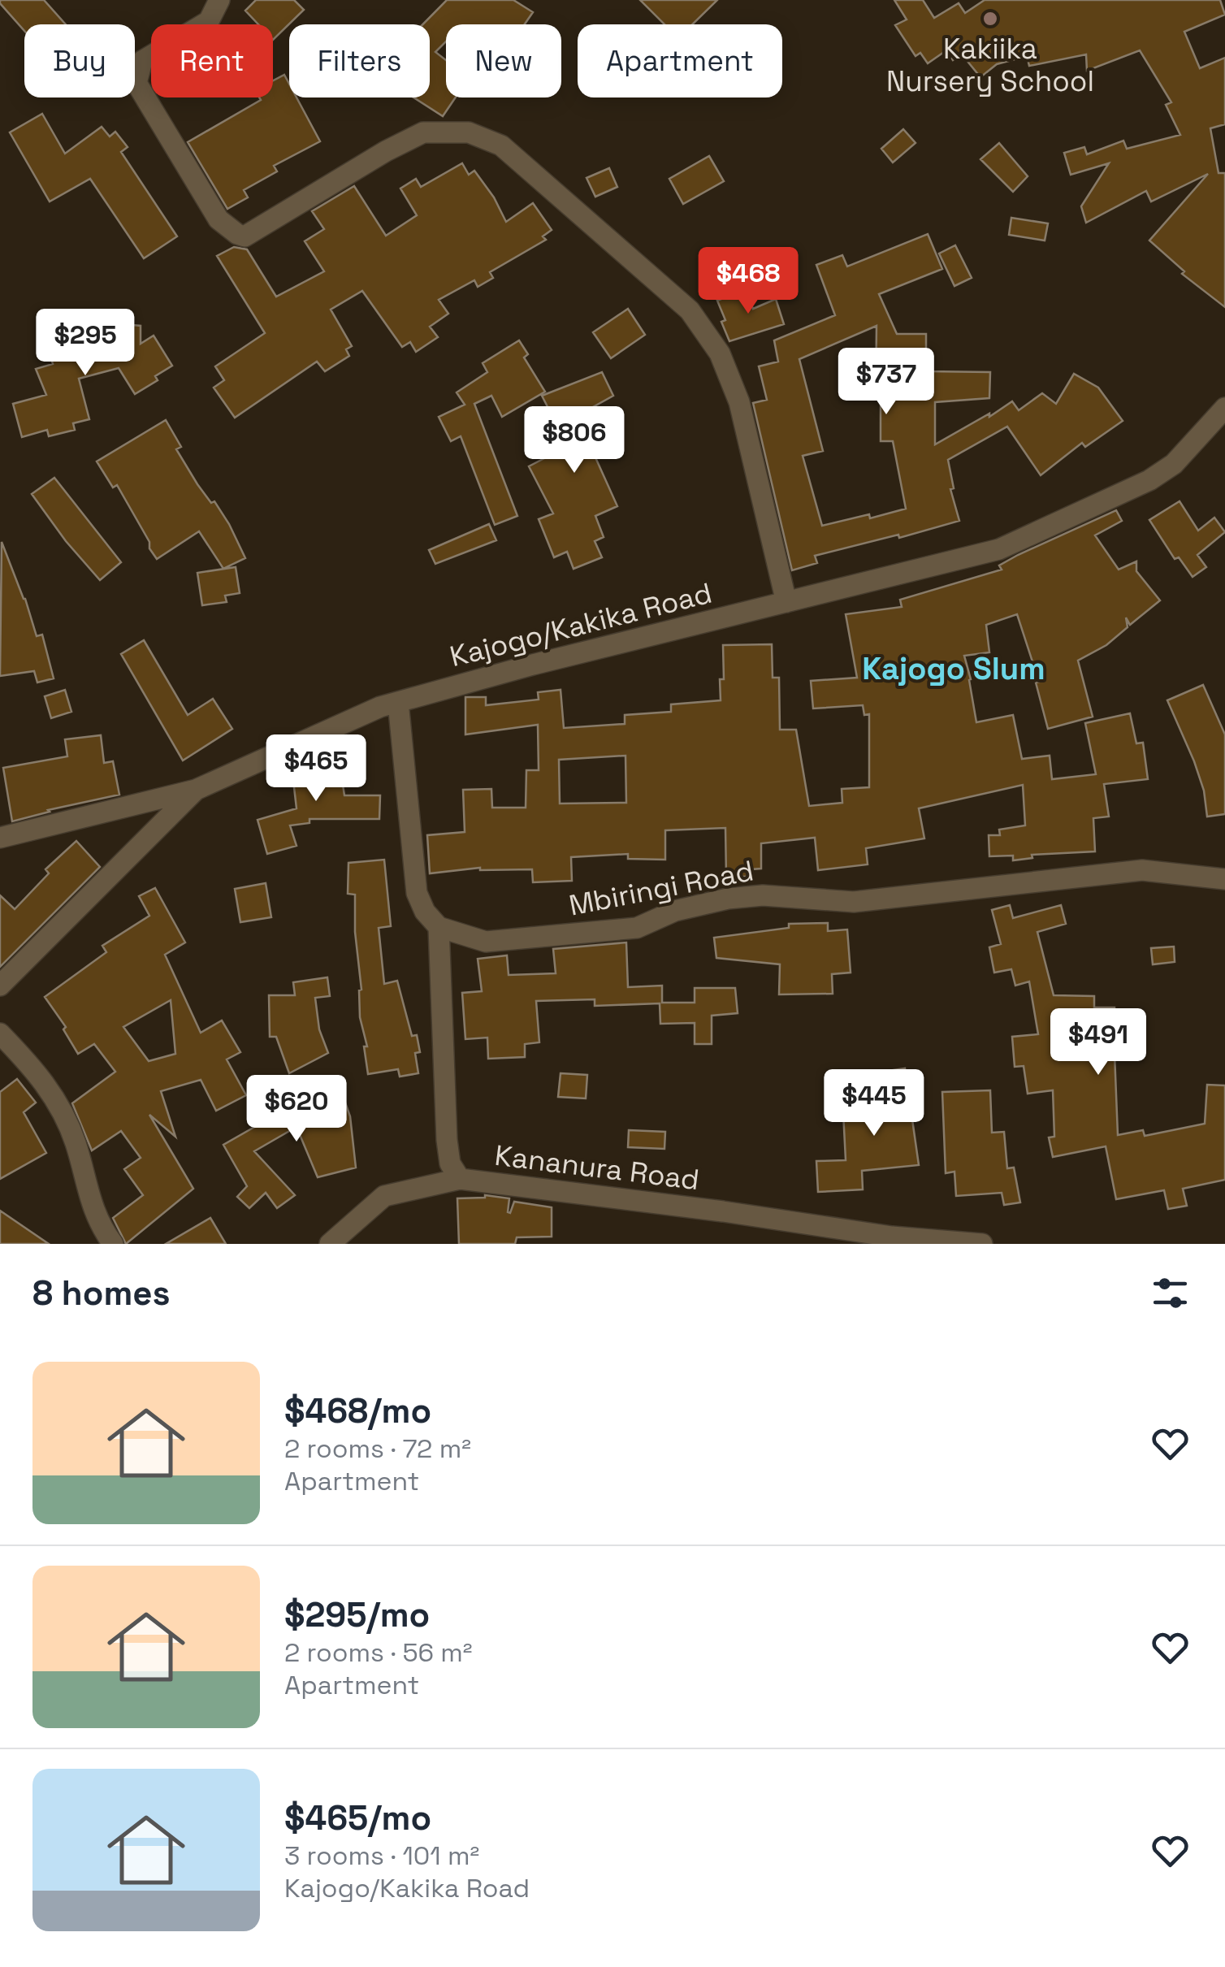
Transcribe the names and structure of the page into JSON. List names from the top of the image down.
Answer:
{
  "streets": {
    "street": ["Kajogo/Kakika Road", "Mbiringi Road", "Kananura Road"]
  },
  "crossings": [
    ["Mbiringi Road", "Kananura Road"]
  ],
  "districts": ["Kajogo Slum"],
  "places": ["Kakiika Nursery School"],
  "page": {
    "chip": [
      "Buy",
      "Rent",
      "Filters",
      "New",
      "Apartment"
    ],
    "price": [
      "$468",
      "$295",
      "$737",
      "$806",
      "$465",
      "$491",
      "$445",
      "$620"
    ],
    "heading": "8 homes",
    "list": [
      {
        "name": "$468/mo",
        "note": "2 rooms · 72 m² · Apartment"
      },
      {
        "name": "$295/mo",
        "note": "2 rooms · 56 m² · Apartment"
      },
      {
        "name": "$465/mo",
        "note": "3 rooms · 101 m² · Kajogo/Kakika Road"
      }
    ]
  }
}
